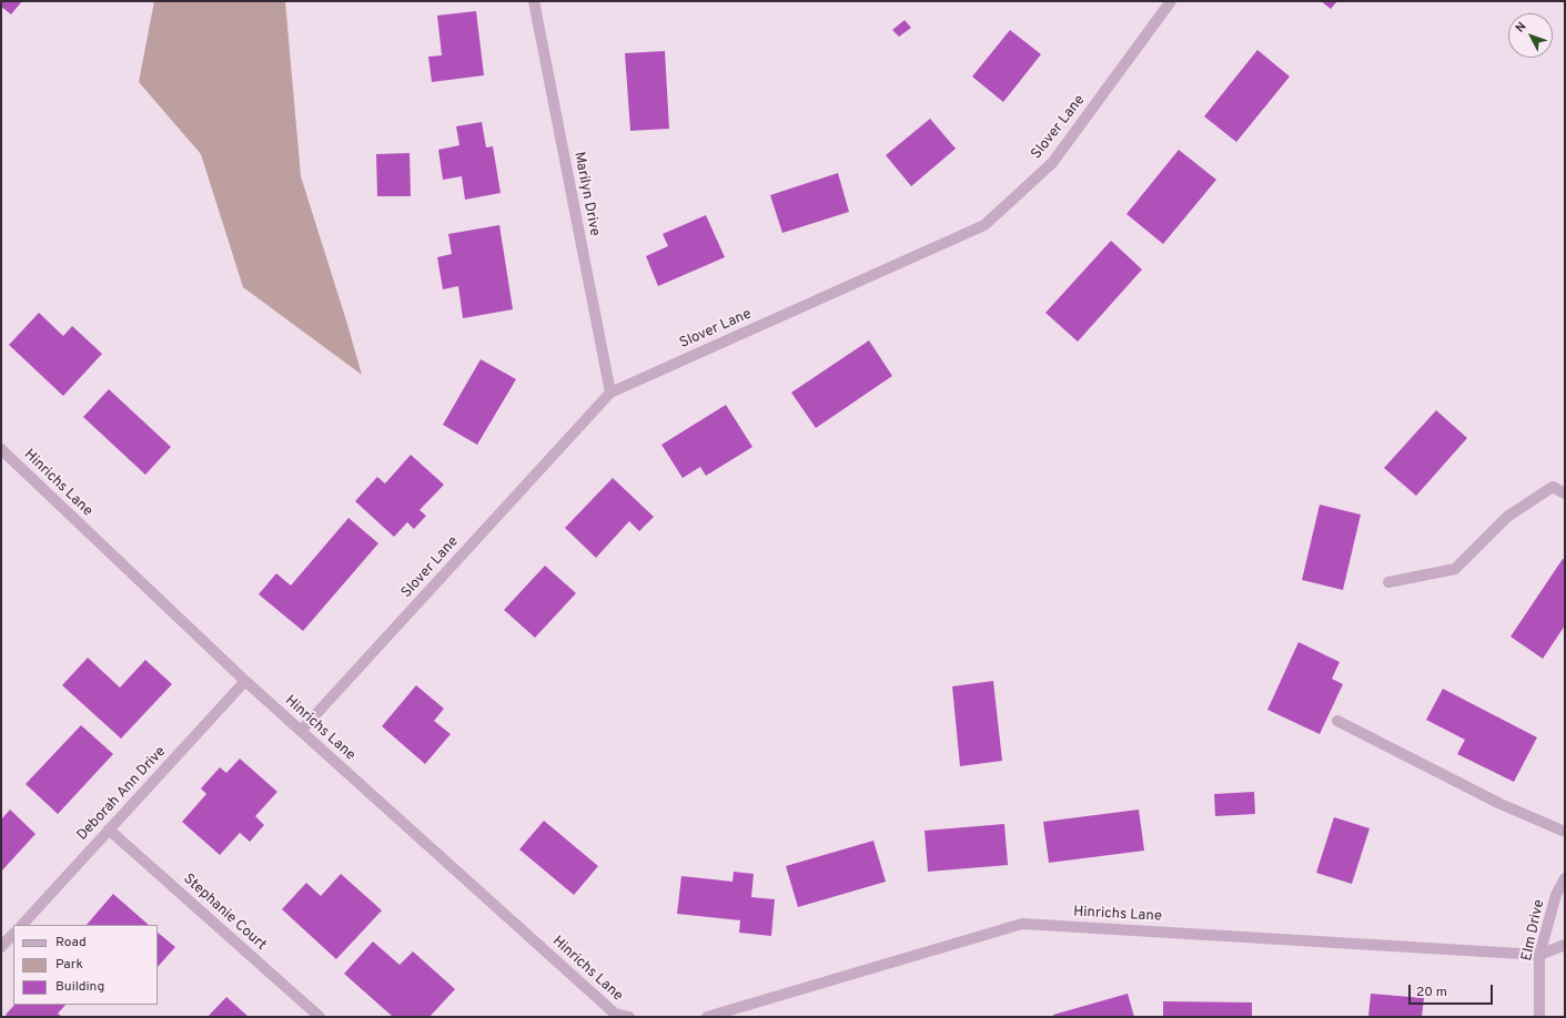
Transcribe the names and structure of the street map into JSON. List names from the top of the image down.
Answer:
{
  "streets": {
    "street": [
      "Slover Lane",
      "Marilyn Drive",
      "Hinrichs Lane",
      "Deborah Ann Drive",
      "Stephanie Court",
      "Elm Drive"
    ]
  },
  "crossings": [
    ["Slover Lane", "Marilyn Drive"],
    ["Slover Lane", "Hinrichs Lane"],
    ["Hinrichs Lane", "Deborah Ann Drive"],
    ["Hinrichs Lane", "Elm Drive"],
    ["Deborah Ann Drive", "Stephanie Court"]
  ],
  "legend": ["Road", "Park", "Building"],
  "scale_bar": "20 m",
  "north": "top left"
}
